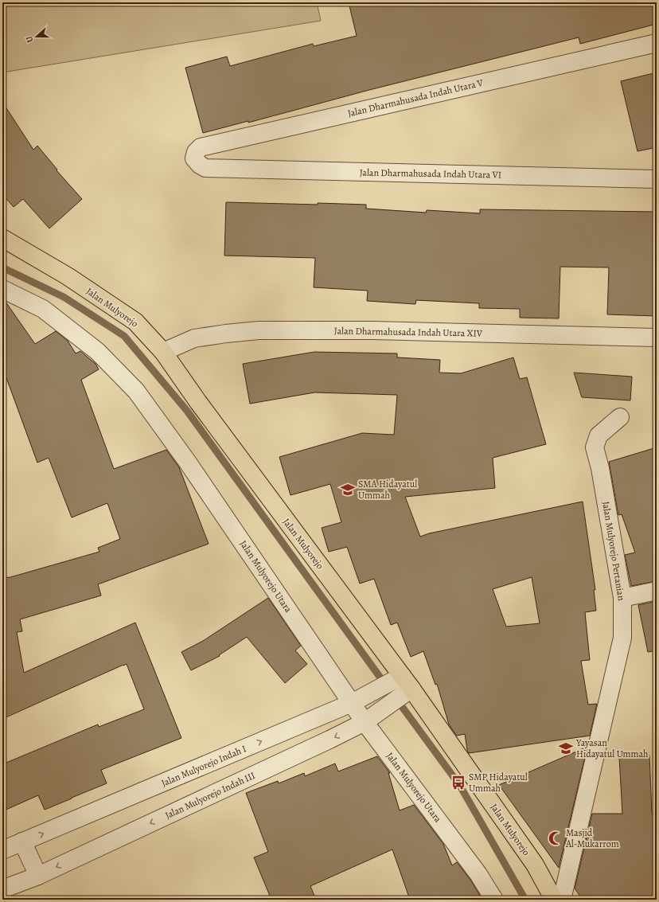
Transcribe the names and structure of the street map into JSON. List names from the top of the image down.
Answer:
{
  "streets": {
    "main road": ["Jalan Mulyorejo"],
    "street": [
      "Jalan Dharmahusada Indah Utara V",
      "Jalan Dharmahusada Indah Utara VI",
      "Jalan Dharmahusada Indah Utara XIV",
      "Jalan Mulyorejo Pertanian",
      "Jalan Mulyorejo Utara",
      "Jalan Mulyorejo Indah I",
      "Jalan Mulyorejo Indah III"
    ]
  },
  "crossings": [
    ["Jalan Dharmahusada Indah Utara V", "Jalan Dharmahusada Indah Utara VI"],
    ["Jalan Mulyorejo", "Jalan Dharmahusada Indah Utara XIV"],
    ["Jalan Mulyorejo", "Jalan Mulyorejo Indah I"],
    ["Jalan Mulyorejo", "Jalan Mulyorejo Indah III"],
    ["Jalan Mulyorejo Utara", "Jalan Mulyorejo Indah I"],
    ["Jalan Mulyorejo Utara", "Jalan Mulyorejo Indah III"],
    ["Jalan Mulyorejo Indah I", "Jalan Mulyorejo Indah III"]
  ],
  "one_way": ["Jalan Mulyorejo Indah I", "Jalan Mulyorejo Indah III"],
  "places": {
    "school or university": ["SMA Hidayatul Ummah", "Yayasan Hidayatul Ummah"],
    "bus stop": ["SMP Hidayatul Ummah"],
    "mosque": ["Masjid Al-Mukarrom"]
  },
  "north": "left"
}
